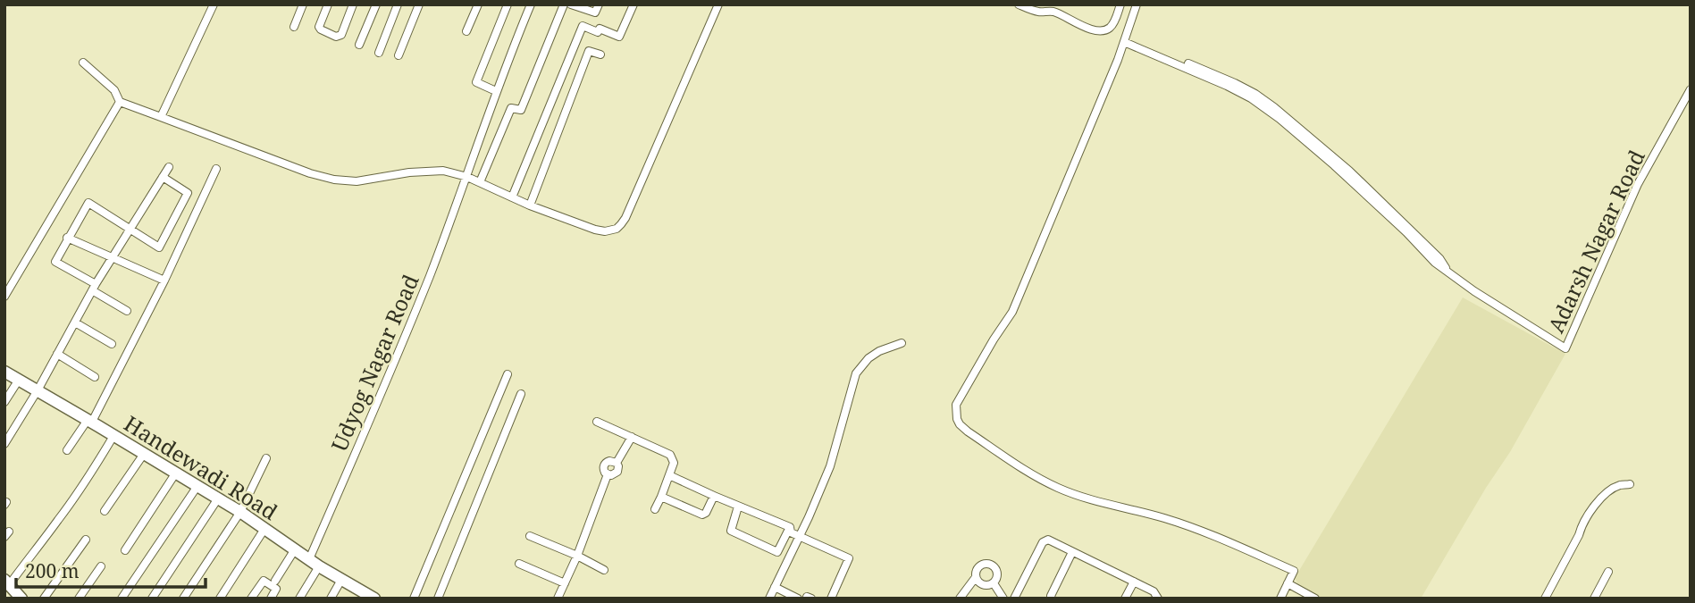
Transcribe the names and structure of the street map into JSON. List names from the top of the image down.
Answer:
{
  "streets": {
    "main road": ["Handewadi Road"],
    "street": ["Adarsh Nagar Road", "Udyog Nagar Road"]
  },
  "crossings": [
    ["Udyog Nagar Road", "Handewadi Road"]
  ],
  "scale_bar": "200 m"
}
